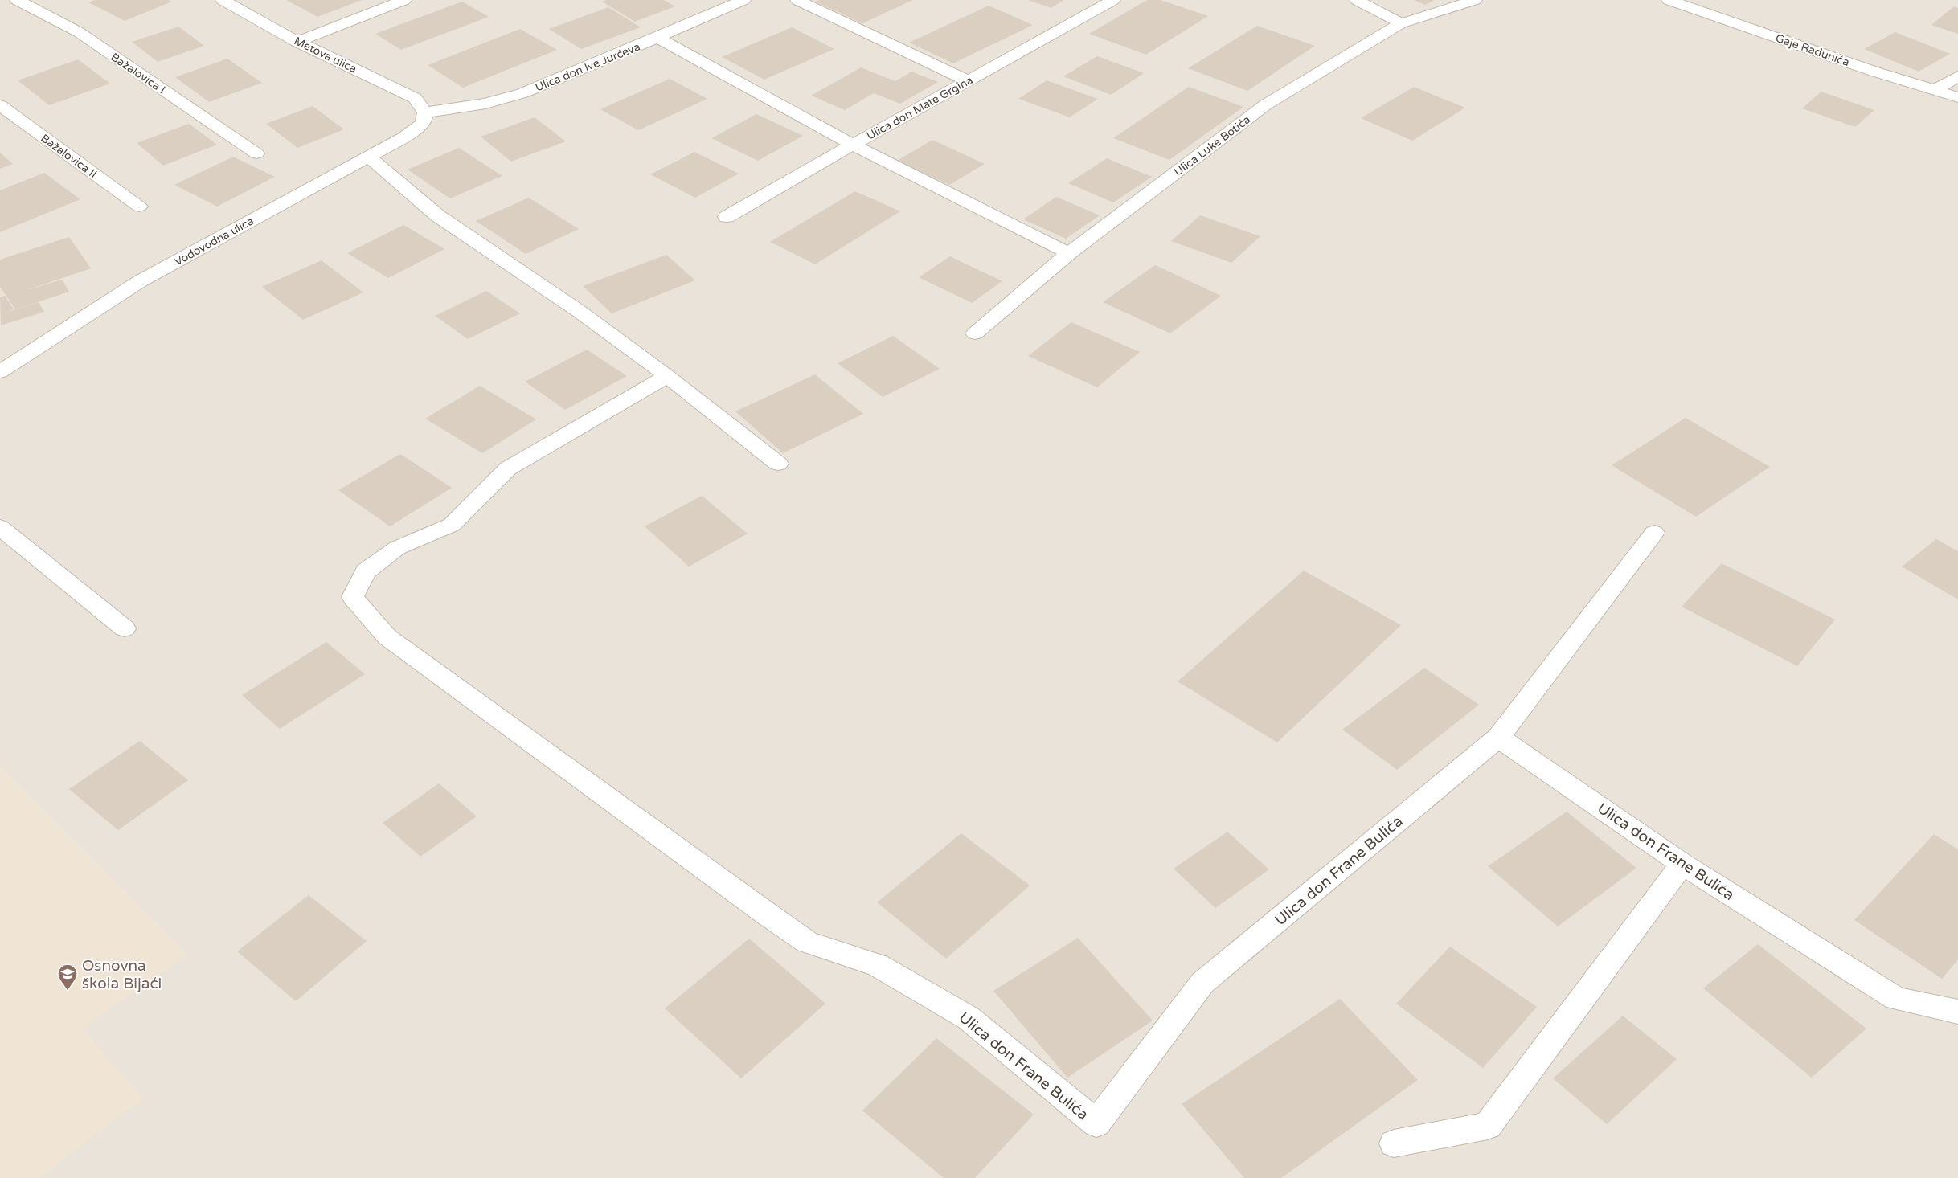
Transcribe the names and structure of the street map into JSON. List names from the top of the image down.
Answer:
{
  "streets": {
    "street": [
      "Gaje Radunića",
      "Metova ulica",
      "Ulica don Ive Jurčeva",
      "Bažalovica I",
      "Ulica don Mate Grgina",
      "Ulica Luke Botića",
      "Bažalovica II",
      "Vodovodna ulica",
      "Ulica don Frane Bulića"
    ]
  },
  "crossings": [
    ["Metova ulica", "Ulica don Ive Jurčeva"],
    ["Metova ulica", "Vodovodna ulica"],
    ["Ulica don Ive Jurčeva", "Vodovodna ulica"]
  ],
  "places": {
    "school or university": ["Osnovna škola Bijaći"]
  }
}
